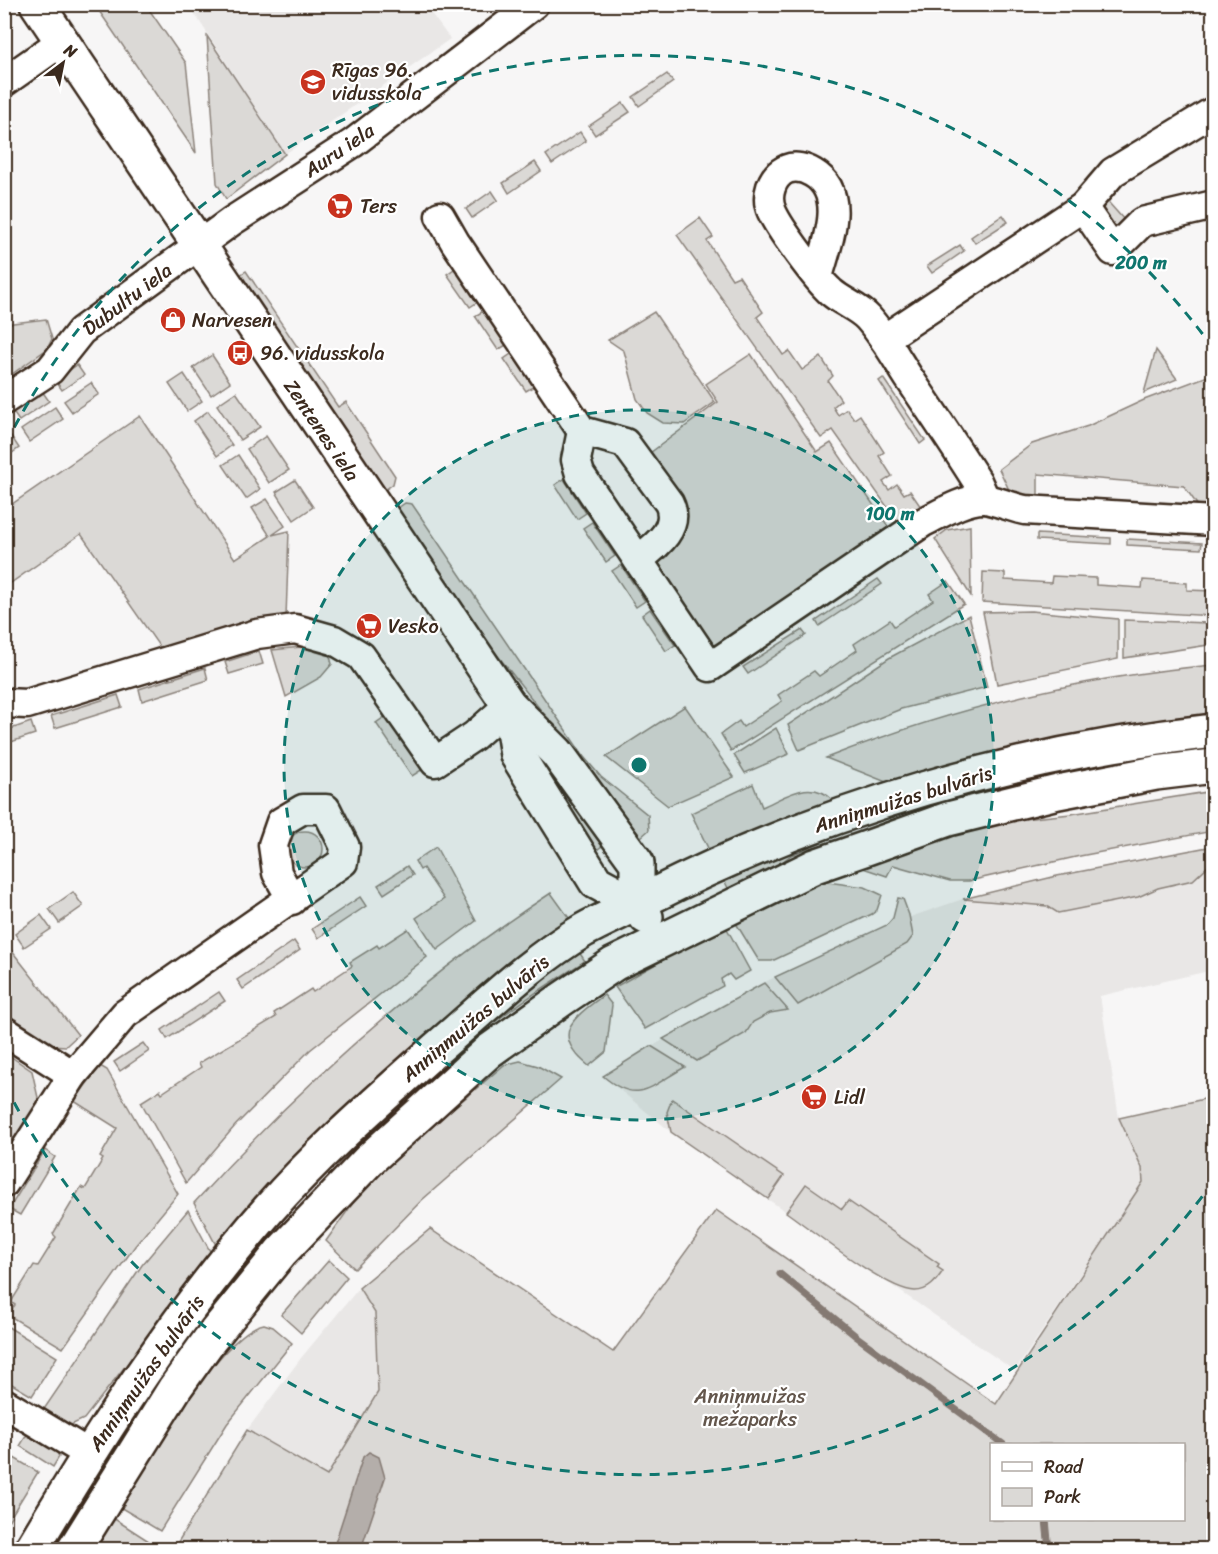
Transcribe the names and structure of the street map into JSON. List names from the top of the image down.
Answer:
{
  "streets": {
    "street": [
      "Auru iela",
      "Dubultu iela",
      "Zentenes iela",
      "Anniņmuižas bulvāris"
    ]
  },
  "crossings": [
    ["Auru iela", "Dubultu iela"],
    ["Auru iela", "Zentenes iela"],
    ["Dubultu iela", "Zentenes iela"],
    ["Zentenes iela", "Anniņmuižas bulvāris"]
  ],
  "parks": ["Anniņmuižas mežaparks"],
  "places": {
    "school or university": ["Rīgas 96. vidusskola"],
    "supermarket": ["Ters", "Vesko", "Lidl"],
    "shop": ["Narvesen"],
    "bus stop": ["96. vidusskola"]
  },
  "legend": ["Road", "Park"],
  "north": "top right",
  "rings": ["200 m", "100 m"]
}
